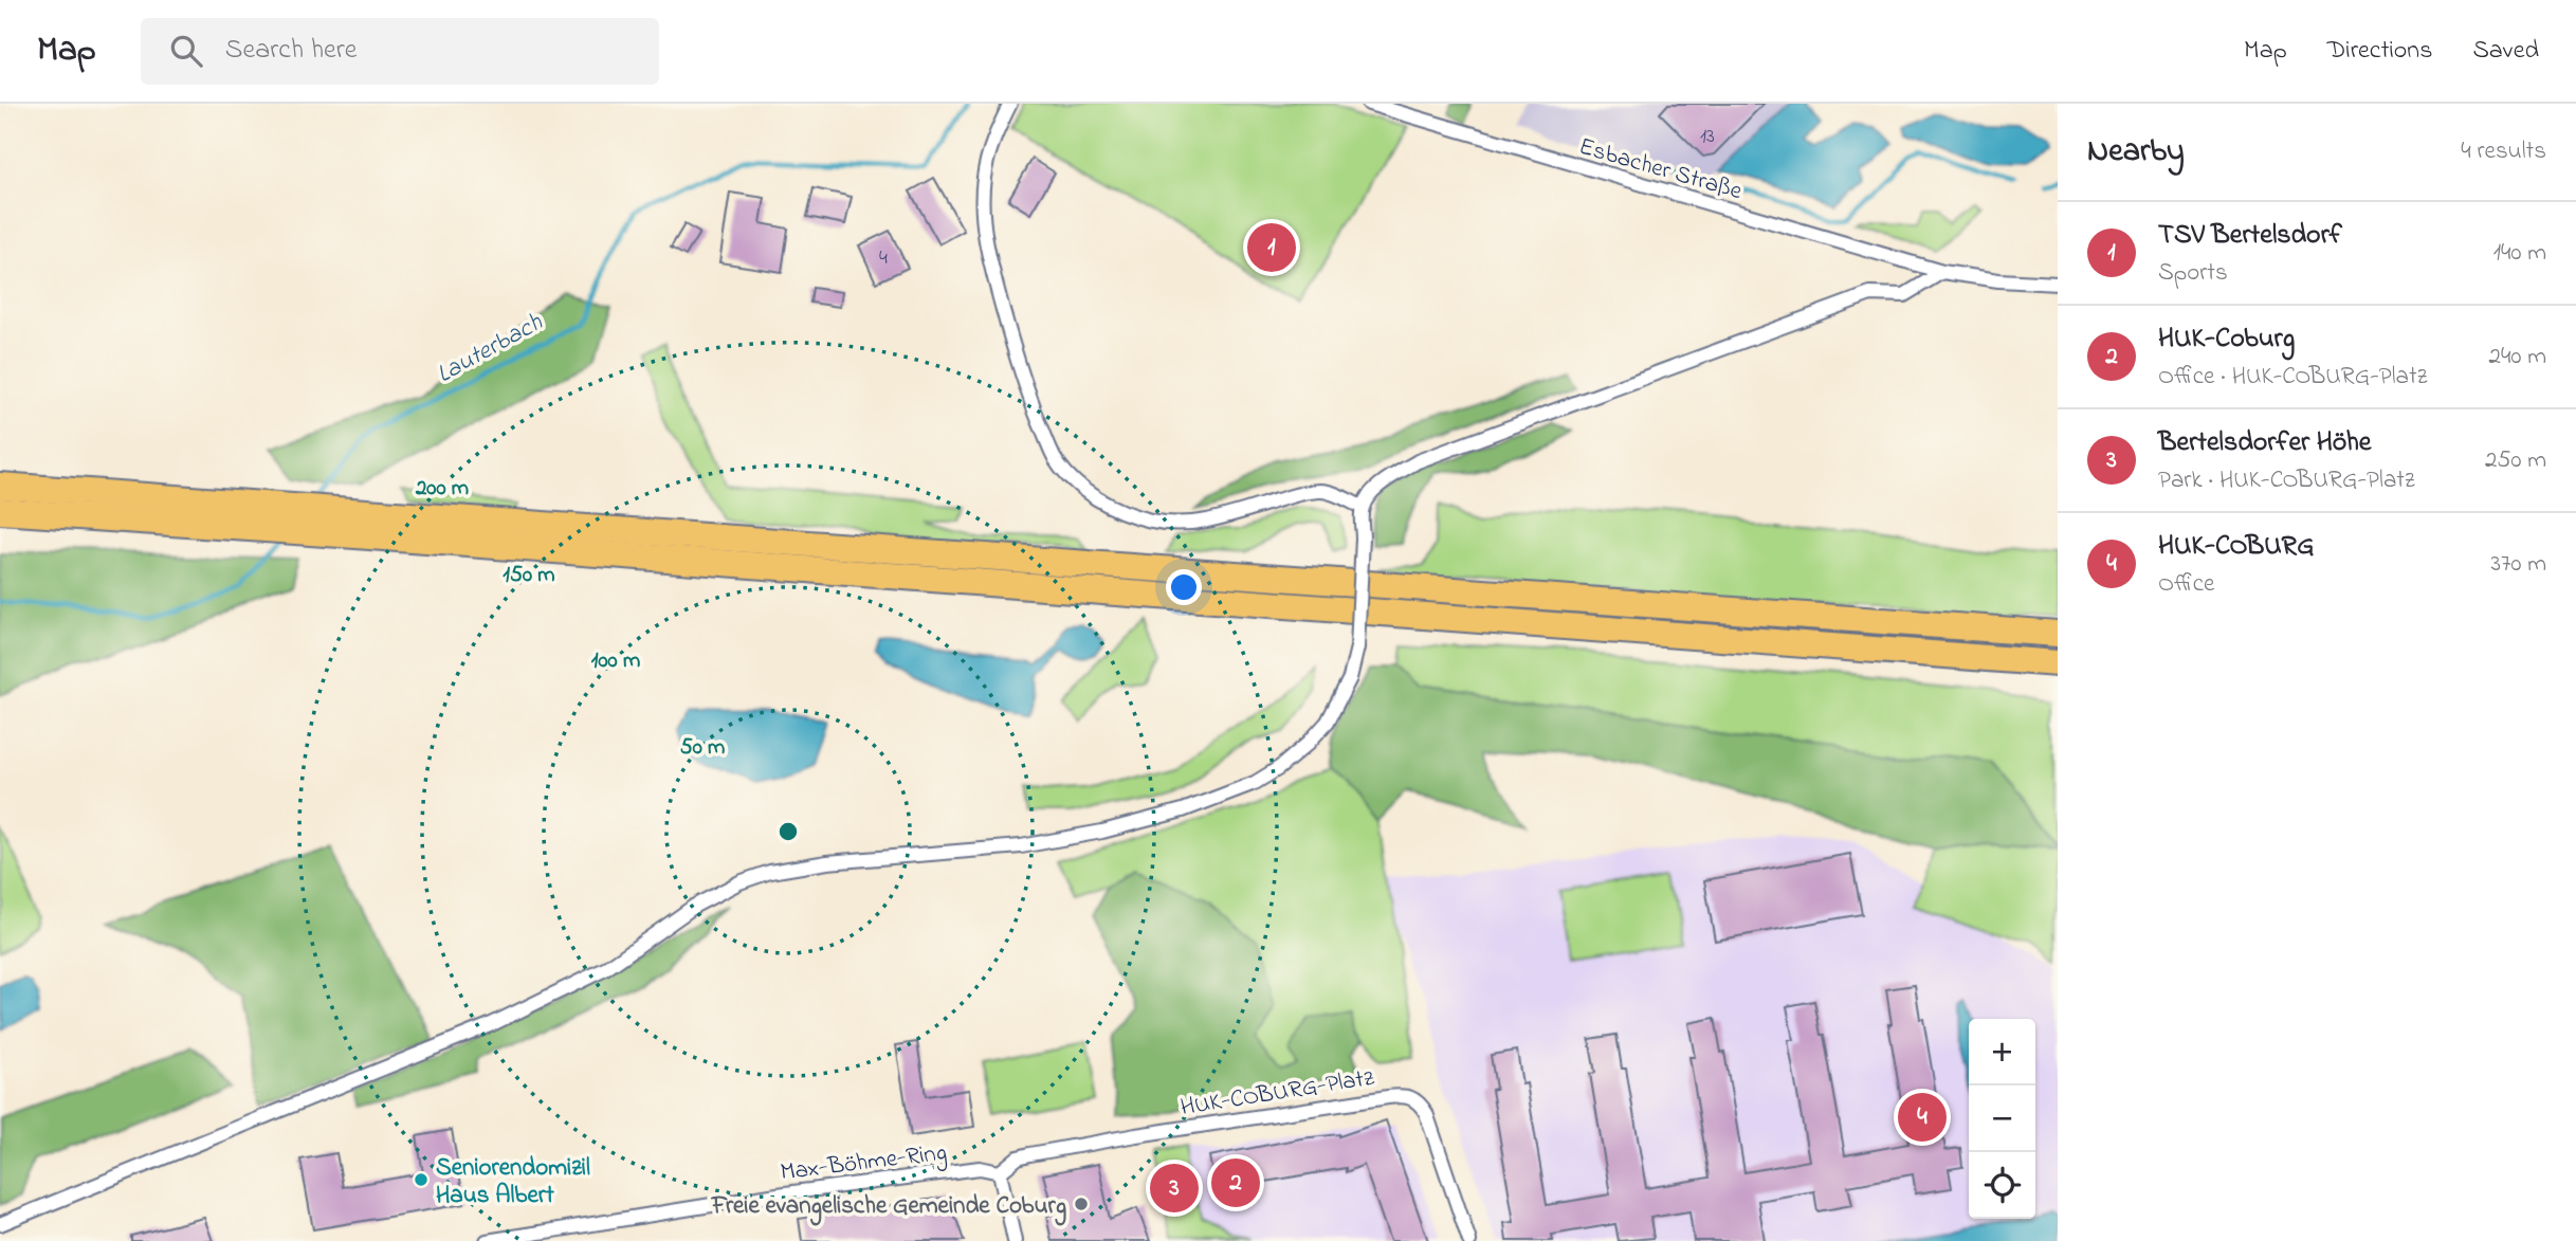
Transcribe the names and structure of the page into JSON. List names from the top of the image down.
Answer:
{
  "streets": {
    "street": ["Esbacher Straße", "HUK-COBURG-Platz", "Max-Böhme-Ring"]
  },
  "crossings": [
    ["HUK-COBURG-Platz", "Max-Böhme-Ring"]
  ],
  "water": ["Lauterbach"],
  "places": ["Seniorendomizil Haus Albert", "Freie evangelische Gemeinde Coburg"],
  "house_numbers": ["13", "4"],
  "page": {
    "header": "Map",
    "search": "Search here",
    "nav": ["Map", "Directions", "Saved"],
    "heading": ["Nearby", "4 results"],
    "list": [
      {
        "mark": "1",
        "name": "TSV Bertelsdorf",
        "note": "Sports",
        "value": "140 m"
      },
      {
        "mark": "2",
        "name": "HUK-Coburg",
        "note": "Office · HUK-COBURG-Platz",
        "value": "240 m"
      },
      {
        "mark": "3",
        "name": "Bertelsdorfer Höhe",
        "note": "Park · HUK-COBURG-Platz",
        "value": "250 m"
      },
      {
        "mark": "4",
        "name": "HUK-COBURG",
        "note": "Office",
        "value": "370 m"
      }
    ],
    "pins": [
      "1",
      "4",
      "2",
      "3"
    ],
    "map_buttons": ["+", "−"]
  },
  "rings": [
    "200 m",
    "150 m",
    "100 m",
    "50 m"
  ]
}
